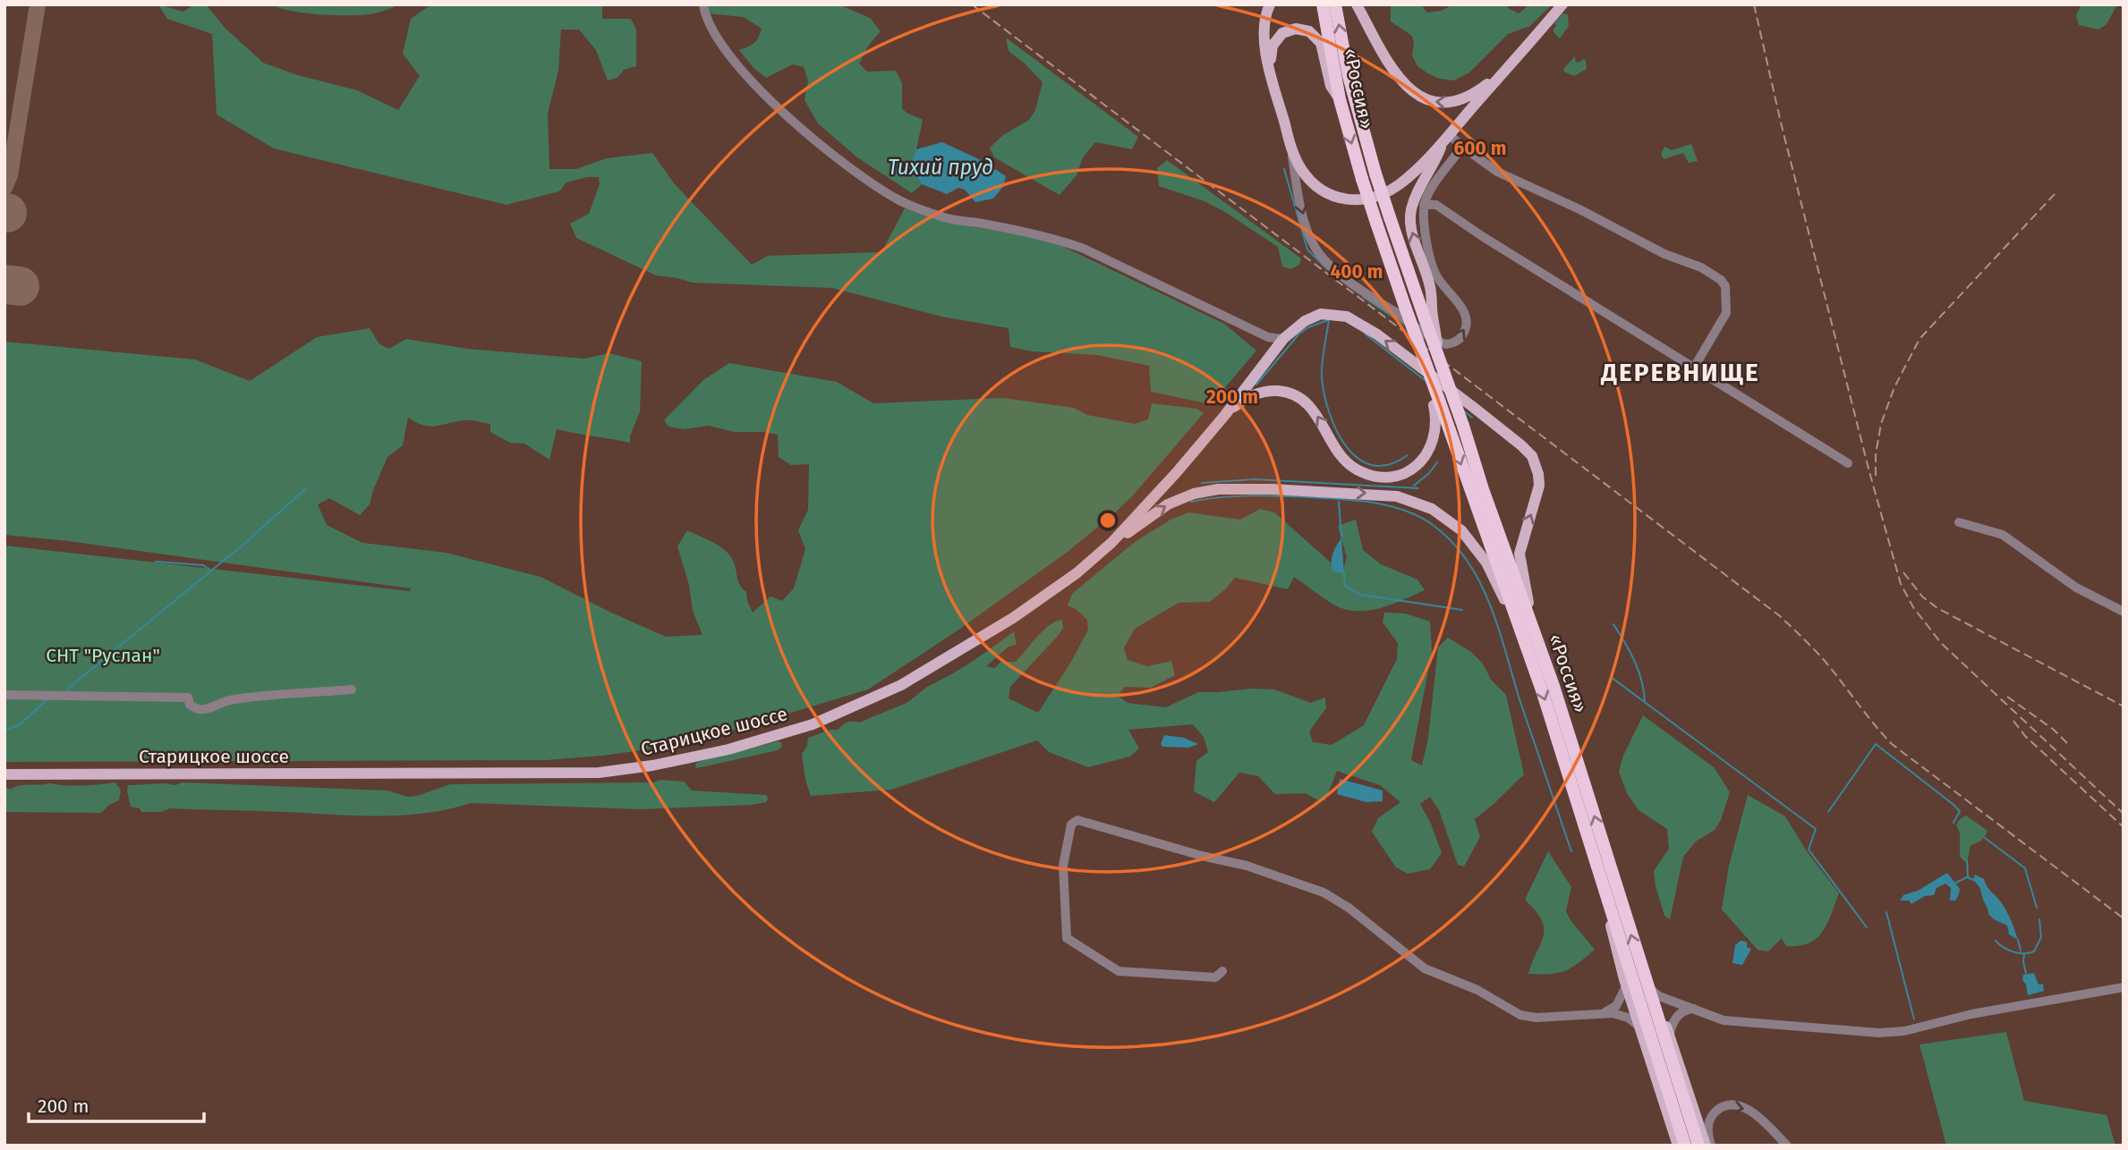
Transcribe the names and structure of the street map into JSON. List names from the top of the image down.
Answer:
{
  "streets": {
    "highway": ["«Россия»"],
    "main road": ["Старицкое шоссе"]
  },
  "crossings": [
    ["«Россия»", "Старицкое шоссе"]
  ],
  "districts": ["ДЕРЕВНИЩЕ"],
  "water": ["Тихий пруд"],
  "parks": ["СНТ \"Руслан\""],
  "scale_bar": "200 m",
  "rings": ["600 m", "400 m", "200 m"]
}
